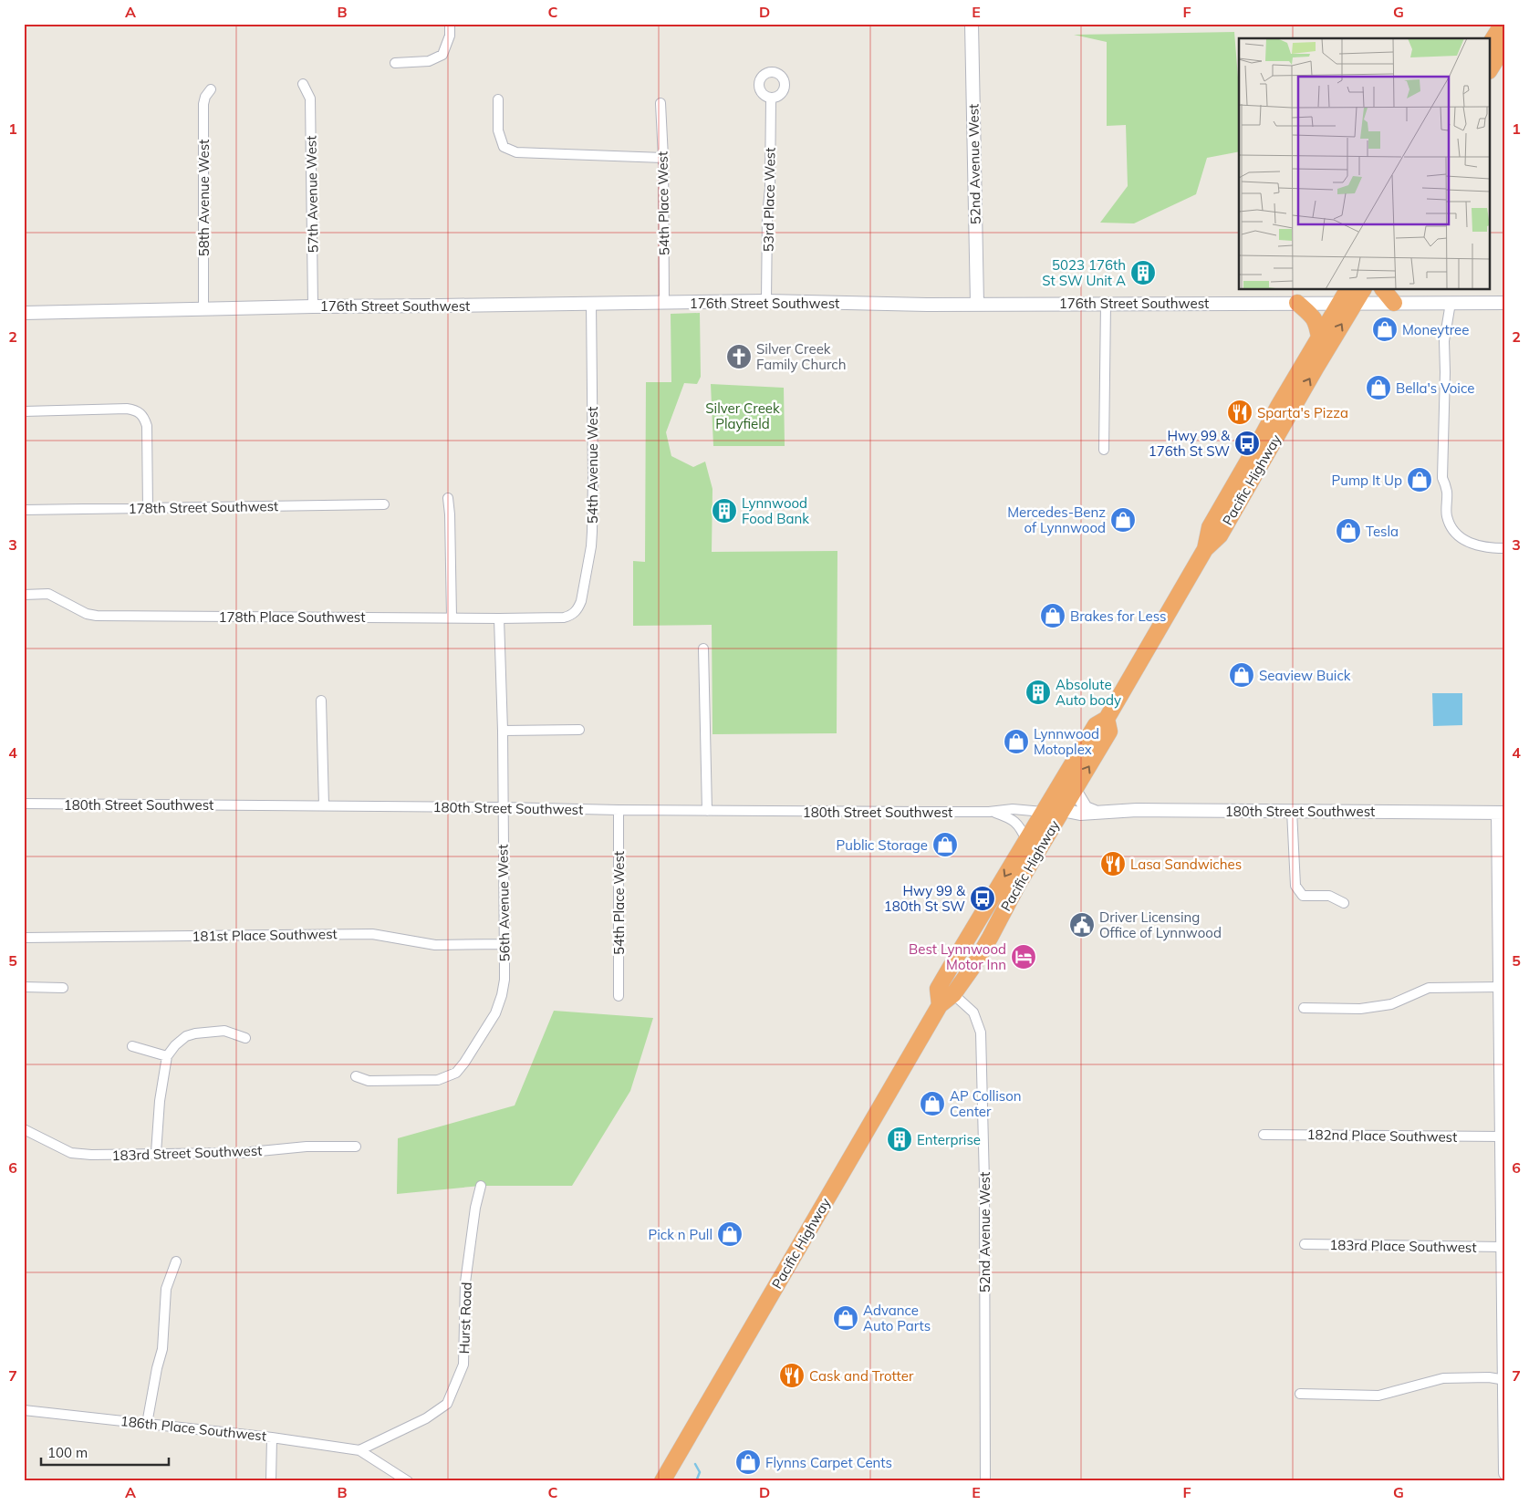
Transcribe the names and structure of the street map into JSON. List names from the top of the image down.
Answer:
{
  "streets": {
    "highway": ["Pacific Highway"],
    "street": [
      "52nd Avenue West",
      "57th Avenue West",
      "58th Avenue West",
      "53rd Place West",
      "54th Place West",
      "176th Street Southwest",
      "54th Avenue West",
      "178th Street Southwest",
      "178th Place Southwest",
      "180th Street Southwest",
      "56th Avenue West",
      "181st Place Southwest",
      "182nd Place Southwest",
      "183rd Street Southwest",
      "183rd Place Southwest",
      "Hurst Road",
      "186th Place Southwest"
    ]
  },
  "crossings": [
    ["52nd Avenue West", "176th Street Southwest"],
    ["52nd Avenue West", "Pacific Highway"],
    ["57th Avenue West", "176th Street Southwest"],
    ["58th Avenue West", "176th Street Southwest"],
    ["53rd Place West", "176th Street Southwest"],
    ["54th Place West", "176th Street Southwest"],
    ["54th Place West", "180th Street Southwest"],
    ["176th Street Southwest", "54th Avenue West"],
    ["176th Street Southwest", "Pacific Highway"],
    ["54th Avenue West", "178th Place Southwest"],
    ["Pacific Highway", "180th Street Southwest"],
    ["178th Place Southwest", "56th Avenue West"],
    ["180th Street Southwest", "56th Avenue West"],
    ["56th Avenue West", "181st Place Southwest"],
    ["Hurst Road", "186th Place Southwest"]
  ],
  "parks": ["Silver Creek Playfield"],
  "places": {
    "building": [
      "5023 176th St SW Unit A",
      "Lynnwood Food Bank",
      "Absolute Auto body",
      "Enterprise"
    ],
    "shop": [
      "Moneytree",
      "Bella's Voice",
      "Pump It Up",
      "Mercedes-Benz of Lynnwood",
      "Tesla",
      "Brakes for Less",
      "Seaview Buick",
      "Lynnwood Motoplex",
      "Public Storage",
      "AP Collison Center",
      "Pick n Pull",
      "Advance Auto Parts",
      "Flynns Carpet Cents"
    ],
    "church": ["Silver Creek Family Church"],
    "restaurant": ["Sparta's Pizza", "Lasa Sandwiches", "Cask and Trotter"],
    "bus stop": ["Hwy 99 & 176th St SW", "Hwy 99 & 180th St SW"],
    "public building": ["Driver Licensing Office of Lynnwood"],
    "hotel": ["Best Lynnwood Motor Inn"]
  },
  "scale_bar": "100 m",
  "grid": {
    "columns": [
      "A",
      "B",
      "C",
      "D",
      "E",
      "F",
      "G"
    ],
    "rows": [
      "1",
      "2",
      "3",
      "4",
      "5",
      "6",
      "7"
    ]
  }
}
